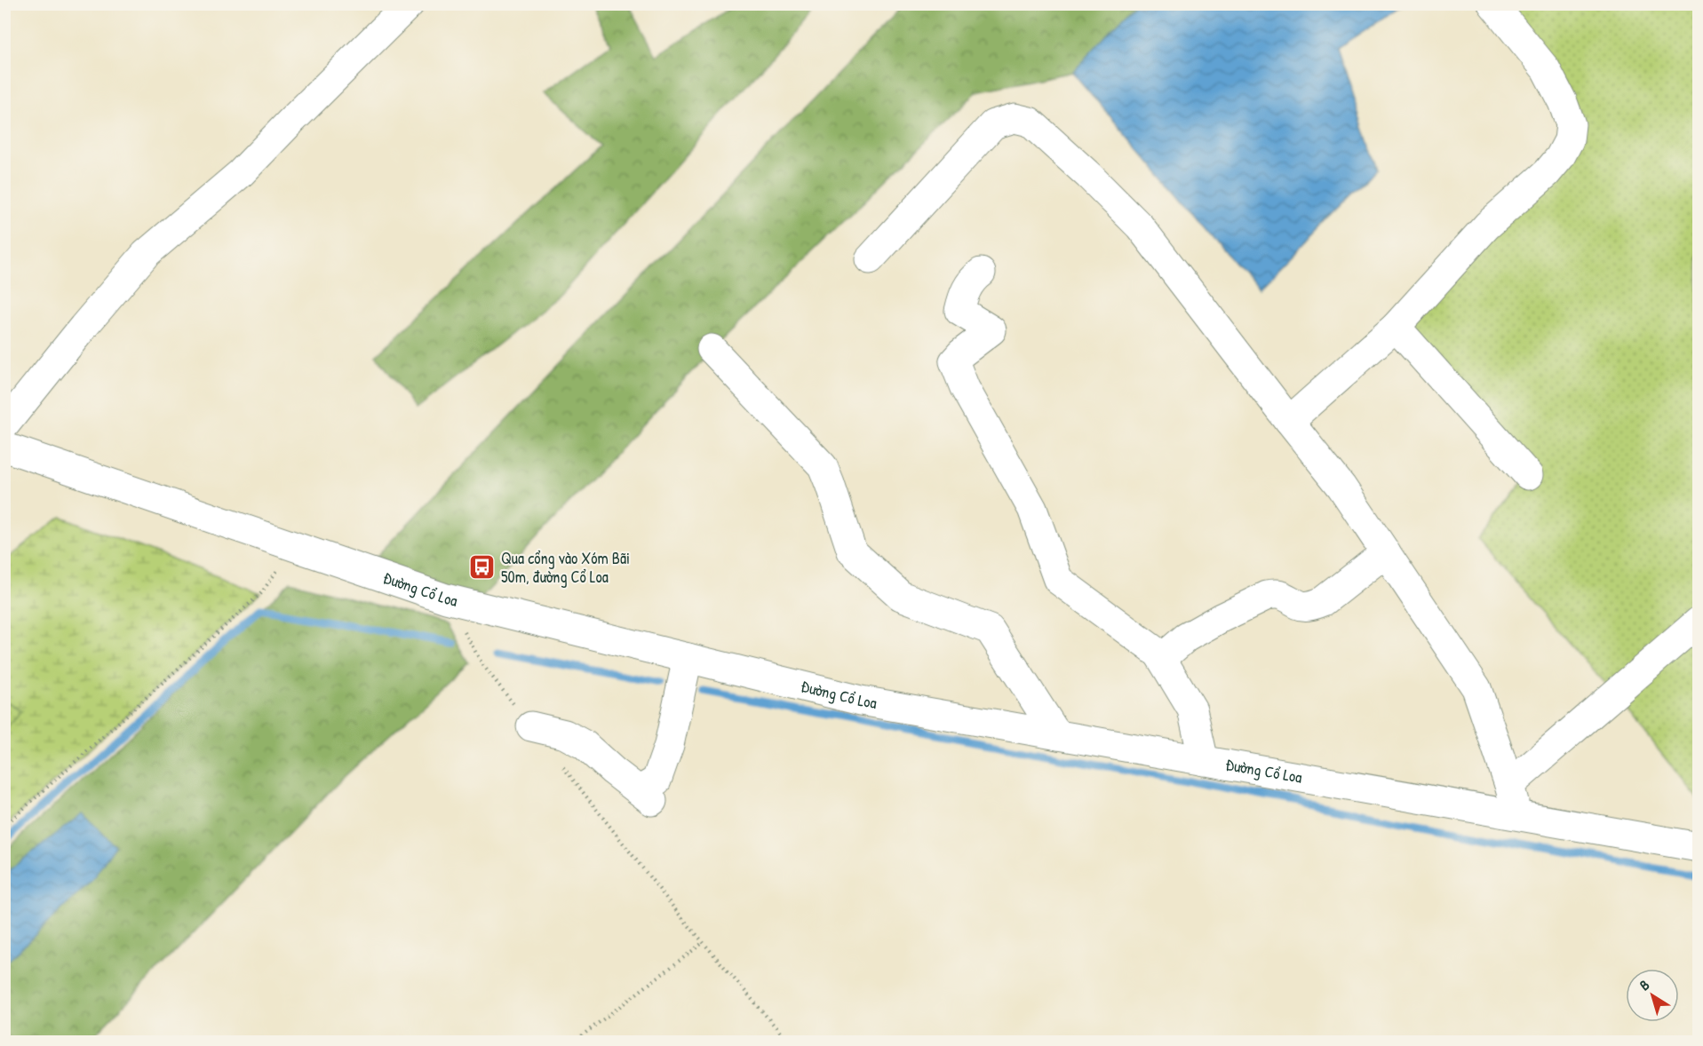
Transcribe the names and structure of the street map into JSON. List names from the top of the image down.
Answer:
{
  "streets": {
    "street": ["Đường Cổ Loa"]
  },
  "places": {
    "bus stop": ["Qua cổng vào Xóm Bãi 50m, đường Cổ Loa"]
  },
  "north": "top left"
}
